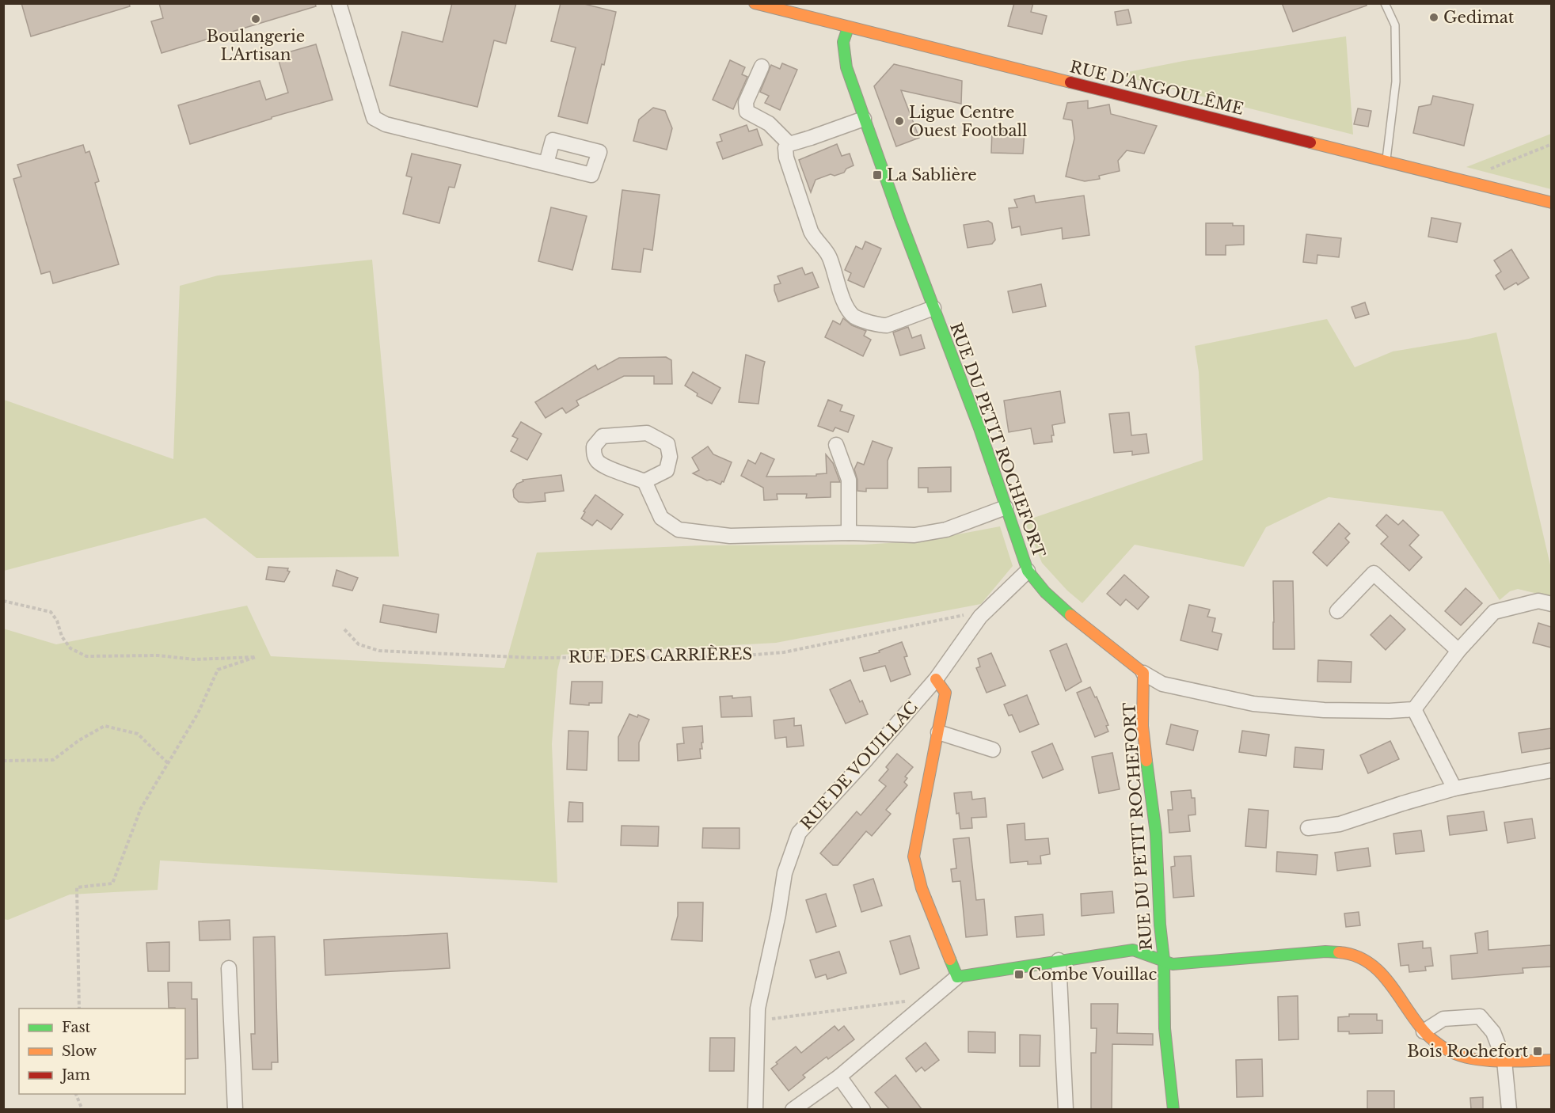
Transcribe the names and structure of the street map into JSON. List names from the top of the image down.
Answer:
{
  "streets": {
    "street": ["RUE D'ANGOULÊME", "RUE DU PETIT ROCHEFORT", "RUE DE VOUILLAC"],
    "path": ["RUE DES CARRIÈRES"]
  },
  "crossings": [
    ["RUE D'ANGOULÊME", "RUE DU PETIT ROCHEFORT"],
    ["RUE DU PETIT ROCHEFORT", "RUE DE VOUILLAC"],
    ["RUE DES CARRIÈRES", "RUE DE VOUILLAC"]
  ],
  "places": {
    "other": ["Gedimat", "Boulangerie L'Artisan", "Ligue Centre Ouest Football"],
    "transit": ["La Sablière", "Combe Vouillac", "Bois Rochefort"]
  },
  "legend": ["Fast", "Slow", "Jam"]
}
